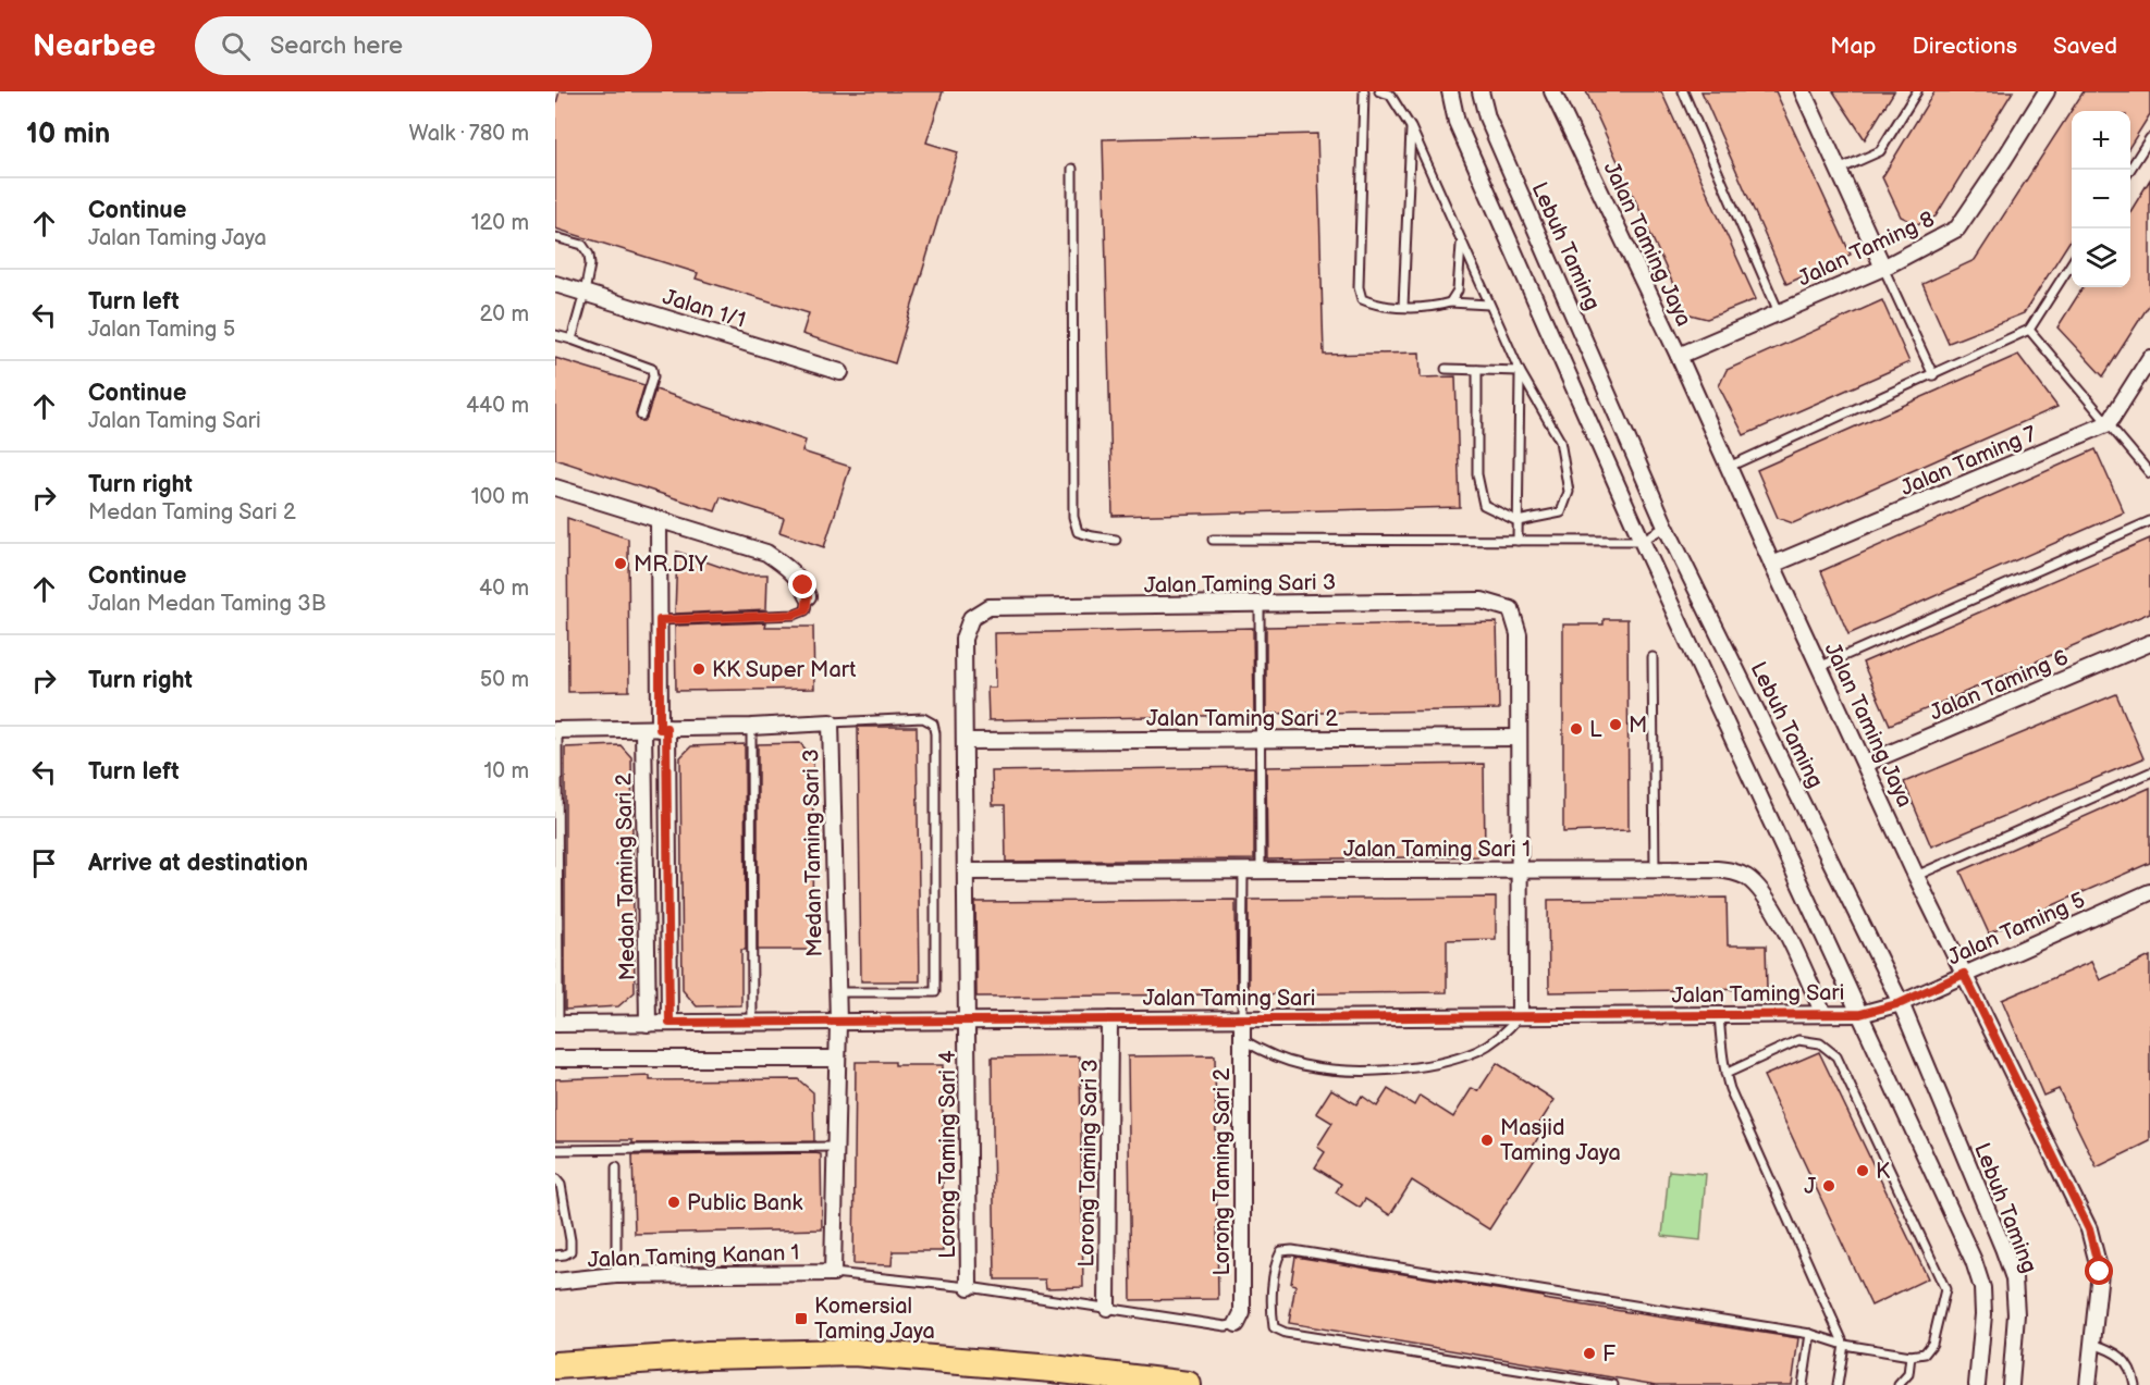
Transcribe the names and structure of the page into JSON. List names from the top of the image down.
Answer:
{
  "streets": {
    "street": [
      "Jalan Taming Jaya",
      "Lebuh Taming",
      "Jalan Taming 8",
      "Jalan 1/1",
      "Jalan Taming 7",
      "Jalan Taming Sari 3",
      "Jalan Taming 6",
      "Jalan Taming Sari 2",
      "Jalan Taming Sari 1",
      "Medan Taming Sari 3",
      "Medan Taming Sari 2",
      "Jalan Taming 5",
      "Jalan Taming Sari",
      "Lorong Taming Sari 4",
      "Lorong Taming Sari 3",
      "Lorong Taming Sari 2",
      "Jalan Taming Kanan 1"
    ]
  },
  "crossings": [
    ["Jalan Taming Jaya", "Jalan Taming 8"],
    ["Jalan Taming Jaya", "Jalan Taming 7"],
    ["Jalan Taming Jaya", "Jalan Taming 6"],
    ["Jalan Taming Jaya", "Jalan Taming 5"],
    ["Lebuh Taming", "Jalan Taming 5"],
    ["Lebuh Taming", "Jalan Taming Sari"],
    ["Jalan Taming Sari 3", "Jalan Taming Sari 2"],
    ["Jalan Taming Sari 3", "Lorong Taming Sari 4"],
    ["Jalan Taming Sari 2", "Lorong Taming Sari 4"],
    ["Jalan Taming Sari 1", "Jalan Taming Sari"],
    ["Jalan Taming Sari 1", "Lorong Taming Sari 4"],
    ["Medan Taming Sari 3", "Medan Taming Sari 2"],
    ["Medan Taming Sari 3", "Jalan Taming Sari"],
    ["Medan Taming Sari 3", "Jalan Taming Kanan 1"],
    ["Medan Taming Sari 2", "Jalan Taming Sari"],
    ["Jalan Taming 5", "Jalan Taming Sari"],
    ["Jalan Taming Sari", "Lorong Taming Sari 4"],
    ["Jalan Taming Sari", "Lorong Taming Sari 3"],
    ["Jalan Taming Sari", "Lorong Taming Sari 2"]
  ],
  "places": {
    "other": [
      "MR.DIY",
      "KK Super Mart",
      "M",
      "L",
      "Masjid Taming Jaya",
      "K",
      "J",
      "Public Bank",
      "F"
    ],
    "transit": ["Komersial Taming Jaya"]
  },
  "page": {
    "header": "Nearbee",
    "search": "Search here",
    "nav": ["Map", "Directions", "Saved"],
    "heading": ["10 min", "Walk · 780 m"],
    "map_buttons": ["+", "−"],
    "list": [
      ["Continue", "Jalan Taming Jaya", "120 m"],
      ["Turn left", "Jalan Taming 5", "20 m"],
      ["Continue", "Jalan Taming Sari", "440 m"],
      ["Turn right", "Medan Taming Sari 2", "100 m"],
      ["Continue", "Jalan Medan Taming 3B", "40 m"],
      ["Turn right", "50 m"],
      ["Turn left", "10 m"],
      "Arrive at destination"
    ]
  }
}
